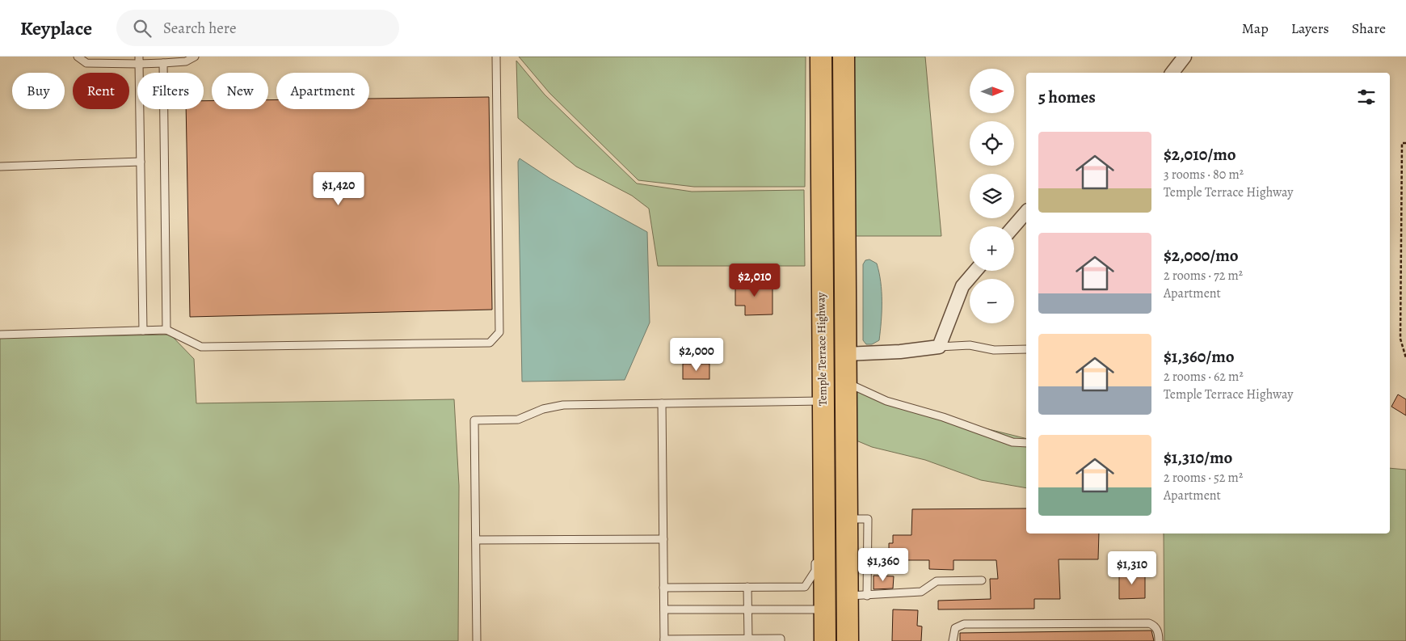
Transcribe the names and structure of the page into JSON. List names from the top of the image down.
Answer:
{
  "streets": {
    "main road": ["Temple Terrace Highway"]
  },
  "north": "right",
  "page": {
    "header": "Keyplace",
    "search": "Search here",
    "nav": ["Map", "Layers", "Share"],
    "map_buttons": ["+", "−"],
    "chip": [
      "Buy",
      "Rent",
      "Filters",
      "New",
      "Apartment"
    ],
    "heading": "5 homes",
    "list": [
      {
        "name": "$2,010/mo",
        "note": "3 rooms · 80 m² · Temple Terrace Highway"
      },
      {
        "name": "$2,000/mo",
        "note": "2 rooms · 72 m² · Apartment"
      },
      {
        "name": "$1,360/mo",
        "note": "2 rooms · 62 m² · Temple Terrace Highway"
      },
      {
        "name": "$1,310/mo",
        "note": "2 rooms · 52 m² · Apartment"
      }
    ],
    "price": [
      "$1,420",
      "$2,010",
      "$2,000",
      "$1,360",
      "$1,310"
    ]
  }
}
